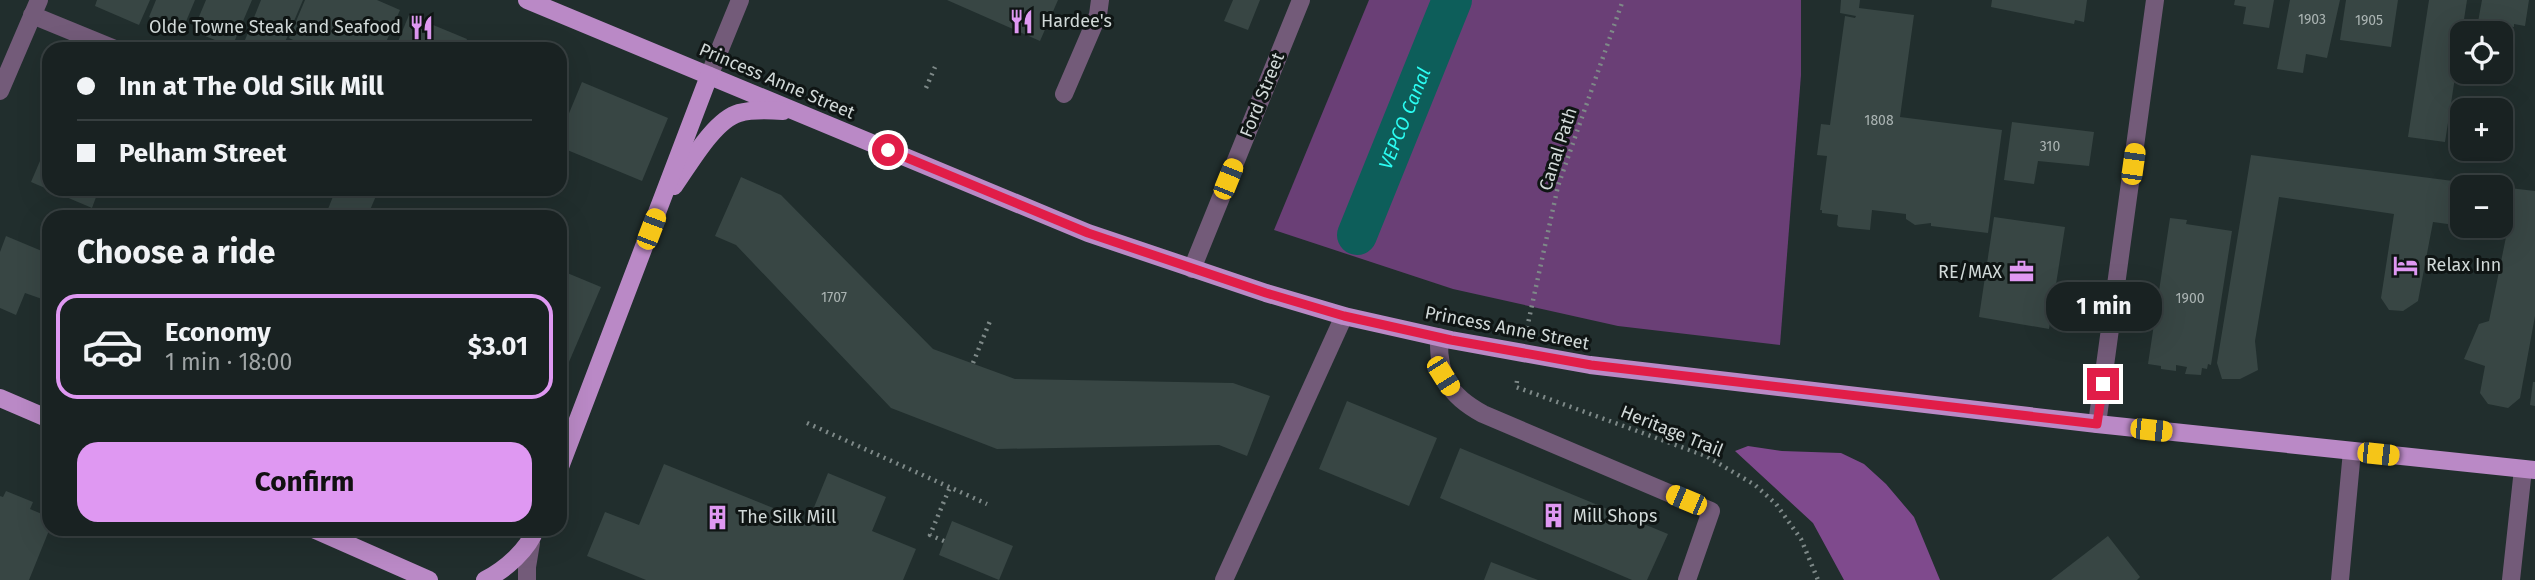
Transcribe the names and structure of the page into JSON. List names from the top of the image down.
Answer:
{
  "streets": {
    "main road": ["Princess Anne Street"],
    "street": ["Ford Street"],
    "path": ["Canal Path", "Heritage Trail"]
  },
  "crossings": [
    ["Princess Anne Street", "Ford Street"]
  ],
  "water": ["VEPCO Canal"],
  "places": {
    "restaurant": ["Hardee's", "Olde Towne Steak and Seafood"],
    "hotel": ["Relax Inn"],
    "office": ["RE/MAX"],
    "building": ["Mill Shops", "The Silk Mill"]
  },
  "house_numbers": [
    "1903",
    "1905",
    "1808",
    "310",
    "1707",
    "1900"
  ],
  "page": {
    "map_buttons": ["+", "−"],
    "banner": ["Inn at The Old Silk Mill", "Pelham Street"],
    "heading": "Choose a ride",
    "bubble": "1 min",
    "list": [
      {
        "name": "Economy",
        "note": "1 min · 18:00",
        "value": "$3.01"
      }
    ],
    "buttons": "Confirm"
  }
}
